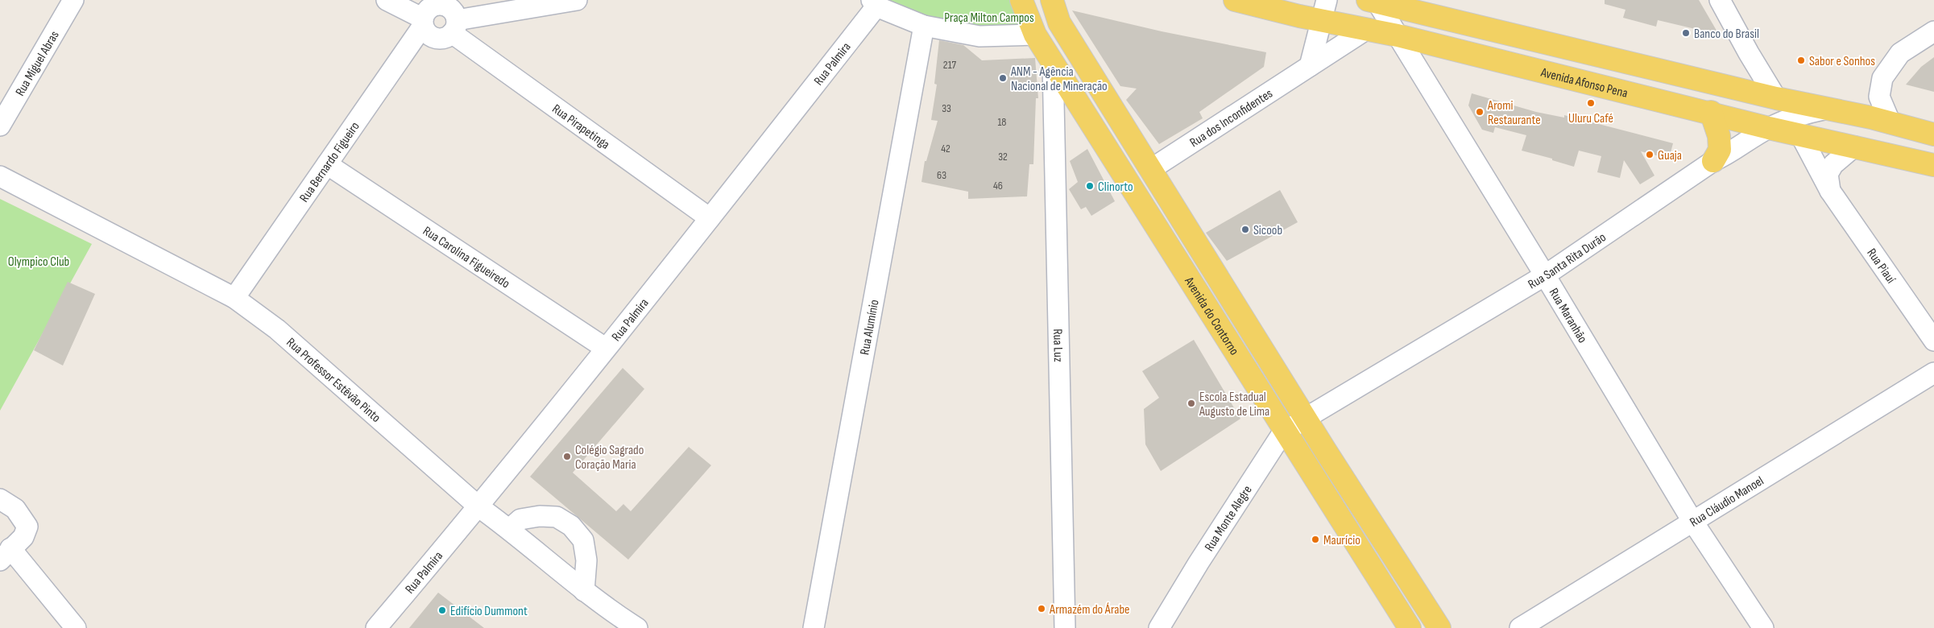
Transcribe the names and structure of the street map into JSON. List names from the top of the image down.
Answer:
{
  "streets": {
    "main road": ["Avenida Afonso Pena", "Avenida do Contorno"],
    "street": [
      "Rua Miguel Abras",
      "Rua Palmira",
      "Rua dos Inconfidentes",
      "Rua Pirapetinga",
      "Rua Bernardo Figueiro",
      "Rua Carolina Figueiredo",
      "Rua Santa Rita Durão",
      "Rua Piauí",
      "Rua Maranhão",
      "Rua Alumínio",
      "Rua Luz",
      "Rua Professor Estêvão Pinto",
      "Rua Cláudio Manoel",
      "Rua Monte Alegre"
    ]
  },
  "crossings": [
    ["Rua Palmira", "Rua Pirapetinga"],
    ["Rua Palmira", "Rua Carolina Figueiredo"],
    ["Rua Palmira", "Rua Professor Estêvão Pinto"],
    ["Avenida Afonso Pena", "Rua dos Inconfidentes"],
    ["Avenida Afonso Pena", "Rua Santa Rita Durão"],
    ["Avenida Afonso Pena", "Rua Piauí"],
    ["Avenida Afonso Pena", "Rua Maranhão"],
    ["Rua dos Inconfidentes", "Avenida do Contorno"],
    ["Rua Pirapetinga", "Rua Bernardo Figueiro"],
    ["Rua Bernardo Figueiro", "Rua Carolina Figueiredo"],
    ["Rua Bernardo Figueiro", "Rua Professor Estêvão Pinto"],
    ["Rua Santa Rita Durão", "Rua Maranhão"],
    ["Rua Santa Rita Durão", "Avenida do Contorno"],
    ["Rua Maranhão", "Rua Cláudio Manoel"],
    ["Avenida do Contorno", "Rua Luz"],
    ["Avenida do Contorno", "Rua Monte Alegre"]
  ],
  "parks": ["Praça Milton Campos", "Olympico Club"],
  "places": [
    "Banco do Brasil",
    "Sabor e Sonhos",
    "ANM - Agência Nacional de Mineração",
    "Uluru Café",
    "Aromi Restaurante",
    "Guaja",
    "Clinorto",
    "Sicoob",
    "Escola Estadual Augusto de Lima",
    "Colégio Sagrado Coração Maria",
    "Maurício",
    "Armazém do Árabe",
    "Edifício Dummont"
  ],
  "house_numbers": [
    "217",
    "33",
    "18",
    "42",
    "32",
    "63",
    "46"
  ]
}
